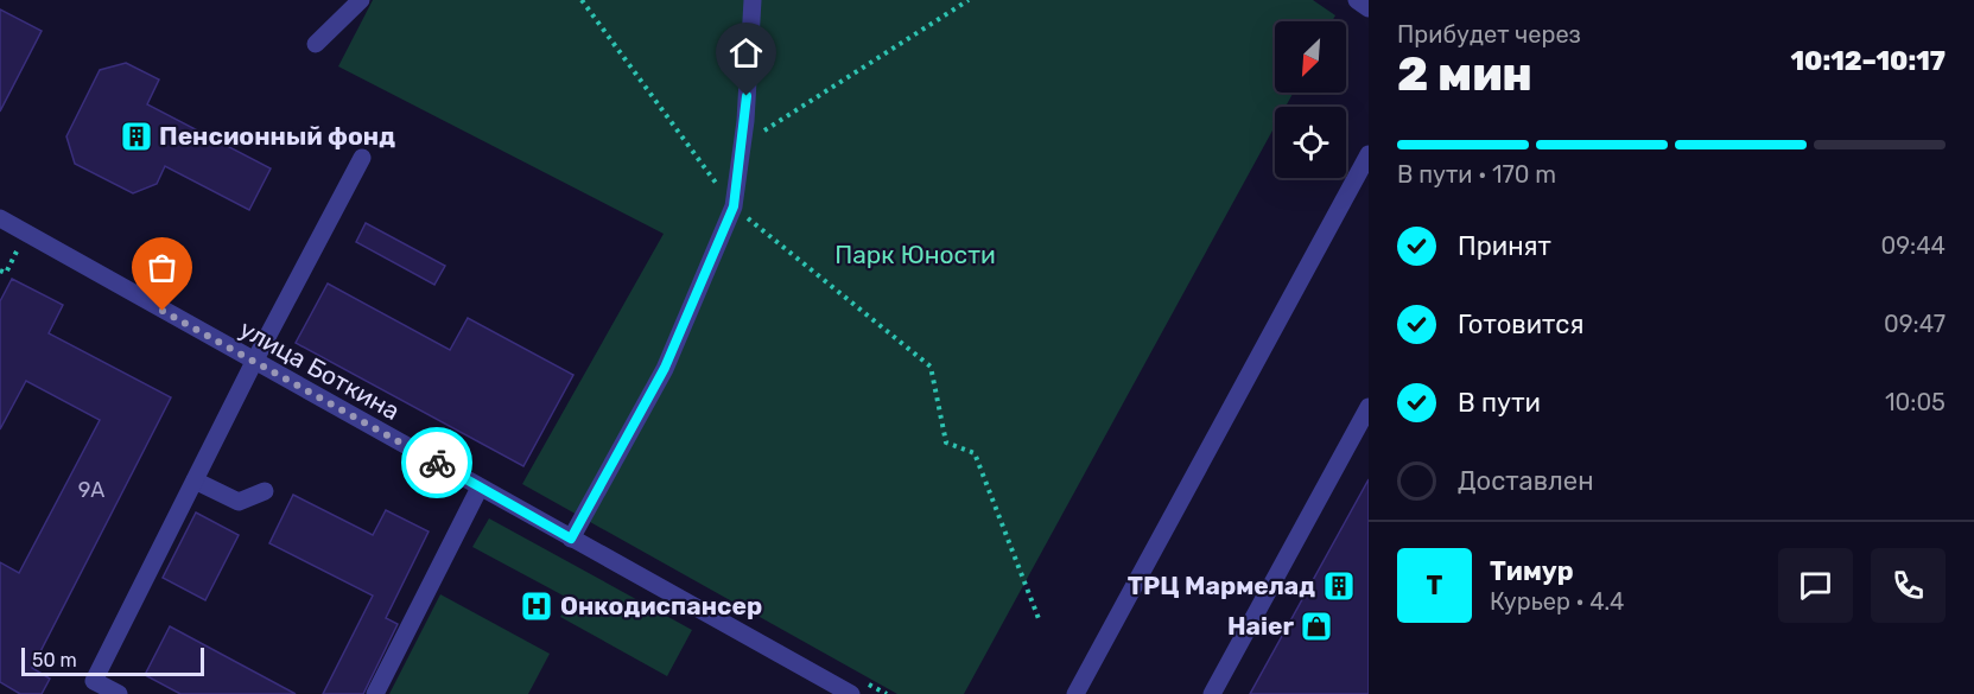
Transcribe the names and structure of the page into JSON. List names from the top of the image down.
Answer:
{
  "streets": {
    "street": ["улица Боткина"]
  },
  "parks": ["Парк Юности"],
  "places": {
    "building": ["Пенсионный фонд", "ТРЦ Мармелад"],
    "hospital": ["Онкодиспансер"],
    "shop": ["Haier"]
  },
  "house_numbers": ["9А"],
  "scale_bar": "50 m",
  "north": "bottom left",
  "page": {
    "heading": ["2 мин", "Прибудет через", "10:12–10:17"],
    "panel": ["Тимур", "Курьер · 4.4"],
    "bar": "В пути · 170 m",
    "list": [
      ["Принят", "09:44"],
      ["Готовится", "09:47"],
      ["В пути", "10:05"],
      "Доставлен"
    ],
    "round": "Т",
    "scale": "50 m"
  }
}
